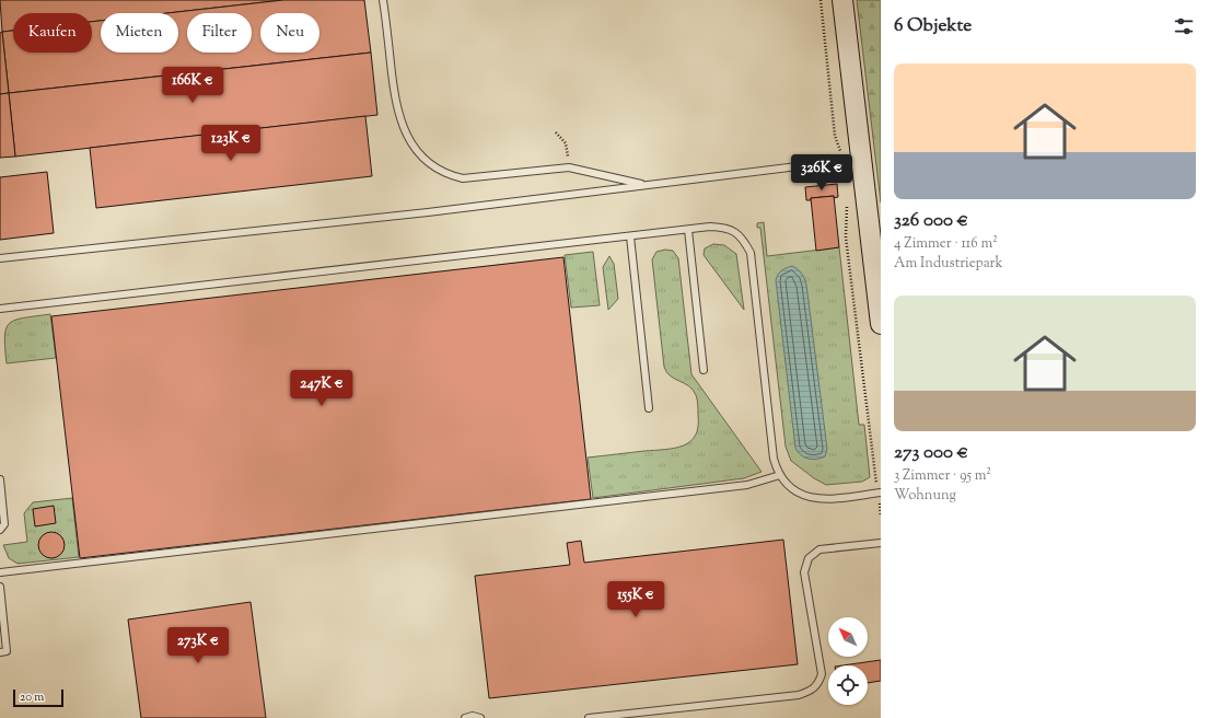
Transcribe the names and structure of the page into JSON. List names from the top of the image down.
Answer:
{
  "scale_bar": "20 m",
  "north": "top left",
  "page": {
    "heading": "6 Objekte",
    "chip": [
      "Kaufen",
      "Mieten",
      "Filter",
      "Neu"
    ],
    "list": [
      {
        "name": "326 000 €",
        "note": "4 Zimmer · 116 m² · Am Industriepark"
      },
      {
        "name": "273 000 €",
        "note": "3 Zimmer · 95 m² · Wohnung"
      }
    ],
    "price": [
      "166K €",
      "123K €",
      "326K €",
      "247K €",
      "155K €",
      "273K €"
    ],
    "scale": "20 m"
  }
}
